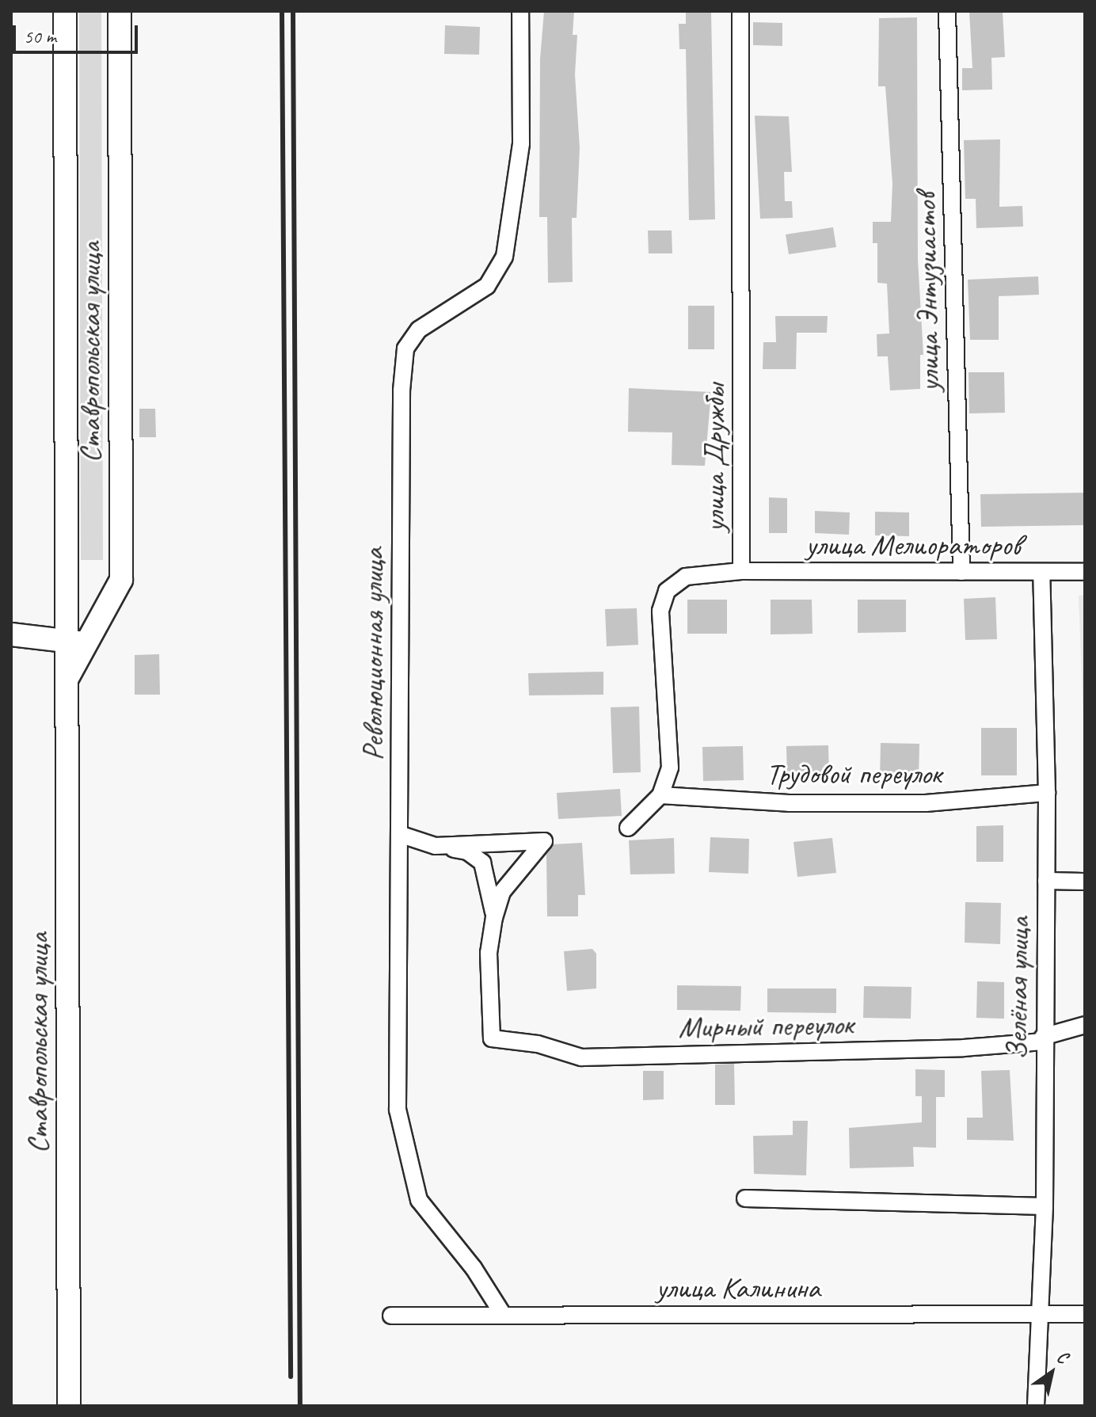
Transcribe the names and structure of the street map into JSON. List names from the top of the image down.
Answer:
{
  "streets": {
    "main road": ["Ставропольская улица"],
    "street": [
      "улица Энтузиастов",
      "улица Дружбы",
      "улица Мелиораторов",
      "Революционная улица",
      "Трудовой переулок",
      "Зелёная улица",
      "Мирный переулок",
      "улица Калинина"
    ]
  },
  "crossings": [
    ["улица Энтузиастов", "улица Мелиораторов"],
    ["улица Дружбы", "улица Мелиораторов"],
    ["улица Дружбы", "Трудовой переулок"],
    ["улица Мелиораторов", "Зелёная улица"],
    ["Революционная улица", "улица Калинина"],
    ["Трудовой переулок", "Зелёная улица"],
    ["Зелёная улица", "Мирный переулок"],
    ["Зелёная улица", "улица Калинина"]
  ],
  "scale_bar": "50 m",
  "north": "top right"
}
